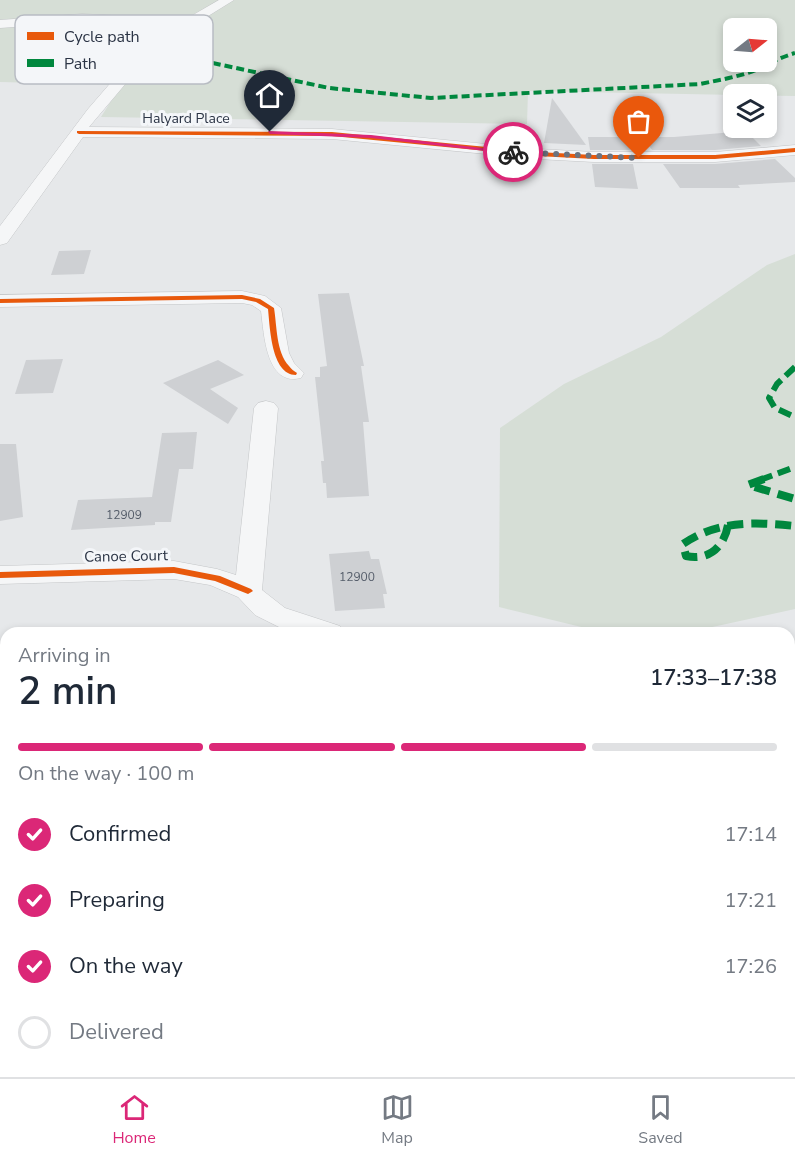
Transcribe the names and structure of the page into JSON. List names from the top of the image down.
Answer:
{
  "streets": {
    "street": ["Halyard Place", "Canoe Court"]
  },
  "house_numbers": ["12909", "12900"],
  "legend": ["Cycle path", "Path"],
  "north": "right",
  "page": {
    "heading": ["2 min", "Arriving in", "17:33–17:38"],
    "bar": "On the way · 100 m",
    "list": [
      ["Confirmed", "17:14"],
      ["Preparing", "17:21"],
      ["On the way", "17:26"],
      "Delivered"
    ],
    "tabs": ["Home", "Map", "Saved"]
  }
}
